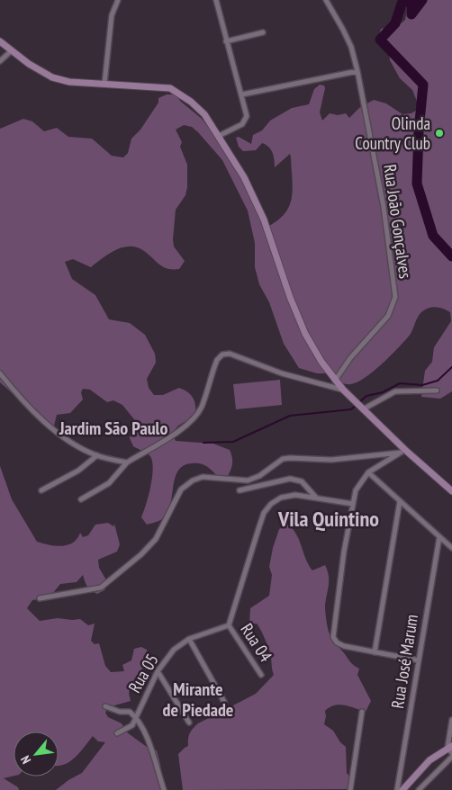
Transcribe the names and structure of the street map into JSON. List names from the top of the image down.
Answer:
{
  "streets": {
    "street": [
      "Rua João Gonçalves",
      "Rua 04",
      "Rua José Marum",
      "Rua 05"
    ]
  },
  "crossings": [
    ["Rua 04", "Rua 05"]
  ],
  "districts": ["Jardim São Paulo", "Vila Quintino", "Mirante de Piedade"],
  "places": ["Olinda Country Club"],
  "north": "bottom left"
}
